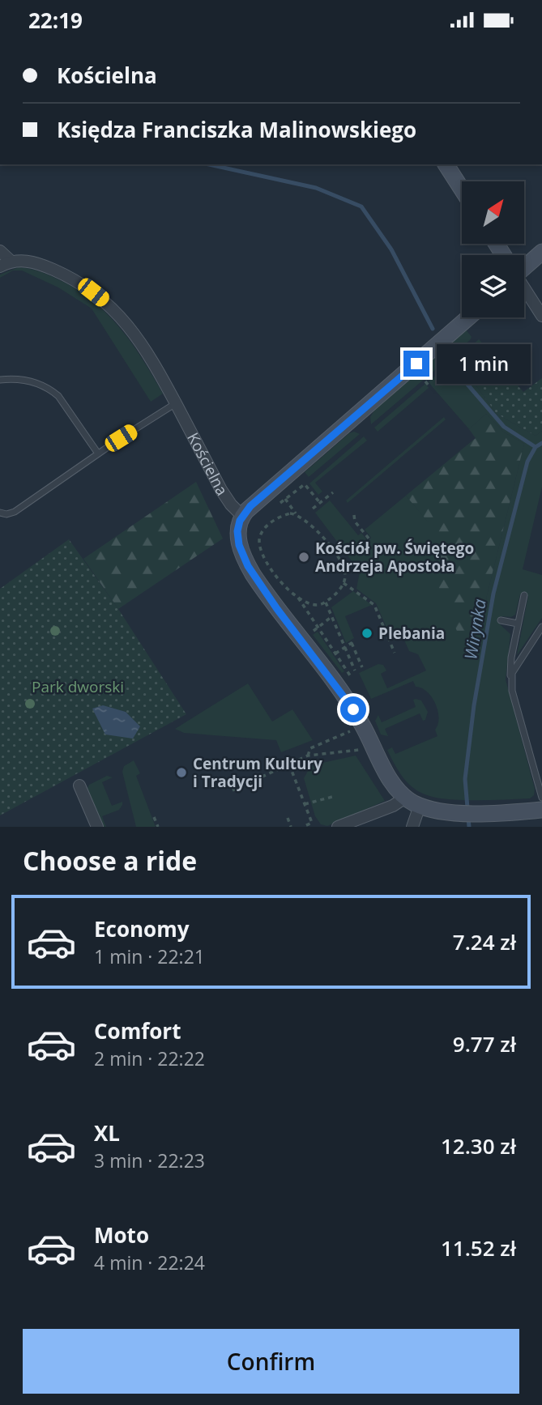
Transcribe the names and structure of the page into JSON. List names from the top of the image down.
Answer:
{
  "streets": {
    "street": ["Kościelna"]
  },
  "water": ["Wirynka"],
  "parks": ["Park dworski"],
  "places": ["Kościół pw. Świętego Andrzeja Apostoła", "Plebania", "Centrum Kultury i Tradycji"],
  "north": "top right",
  "page": {
    "status": "22:19",
    "banner": ["Kościelna", "Księdza Franciszka Malinowskiego"],
    "bubble": "1 min",
    "heading": "Choose a ride",
    "list": [
      {
        "name": "Economy",
        "note": "1 min · 22:21",
        "value": "7.24 zł"
      },
      {
        "name": "Comfort",
        "note": "2 min · 22:22",
        "value": "9.77 zł"
      },
      {
        "name": "XL",
        "note": "3 min · 22:23",
        "value": "12.30 zł"
      },
      {
        "name": "Moto",
        "note": "4 min · 22:24",
        "value": "11.52 zł"
      }
    ],
    "buttons": "Confirm"
  }
}
